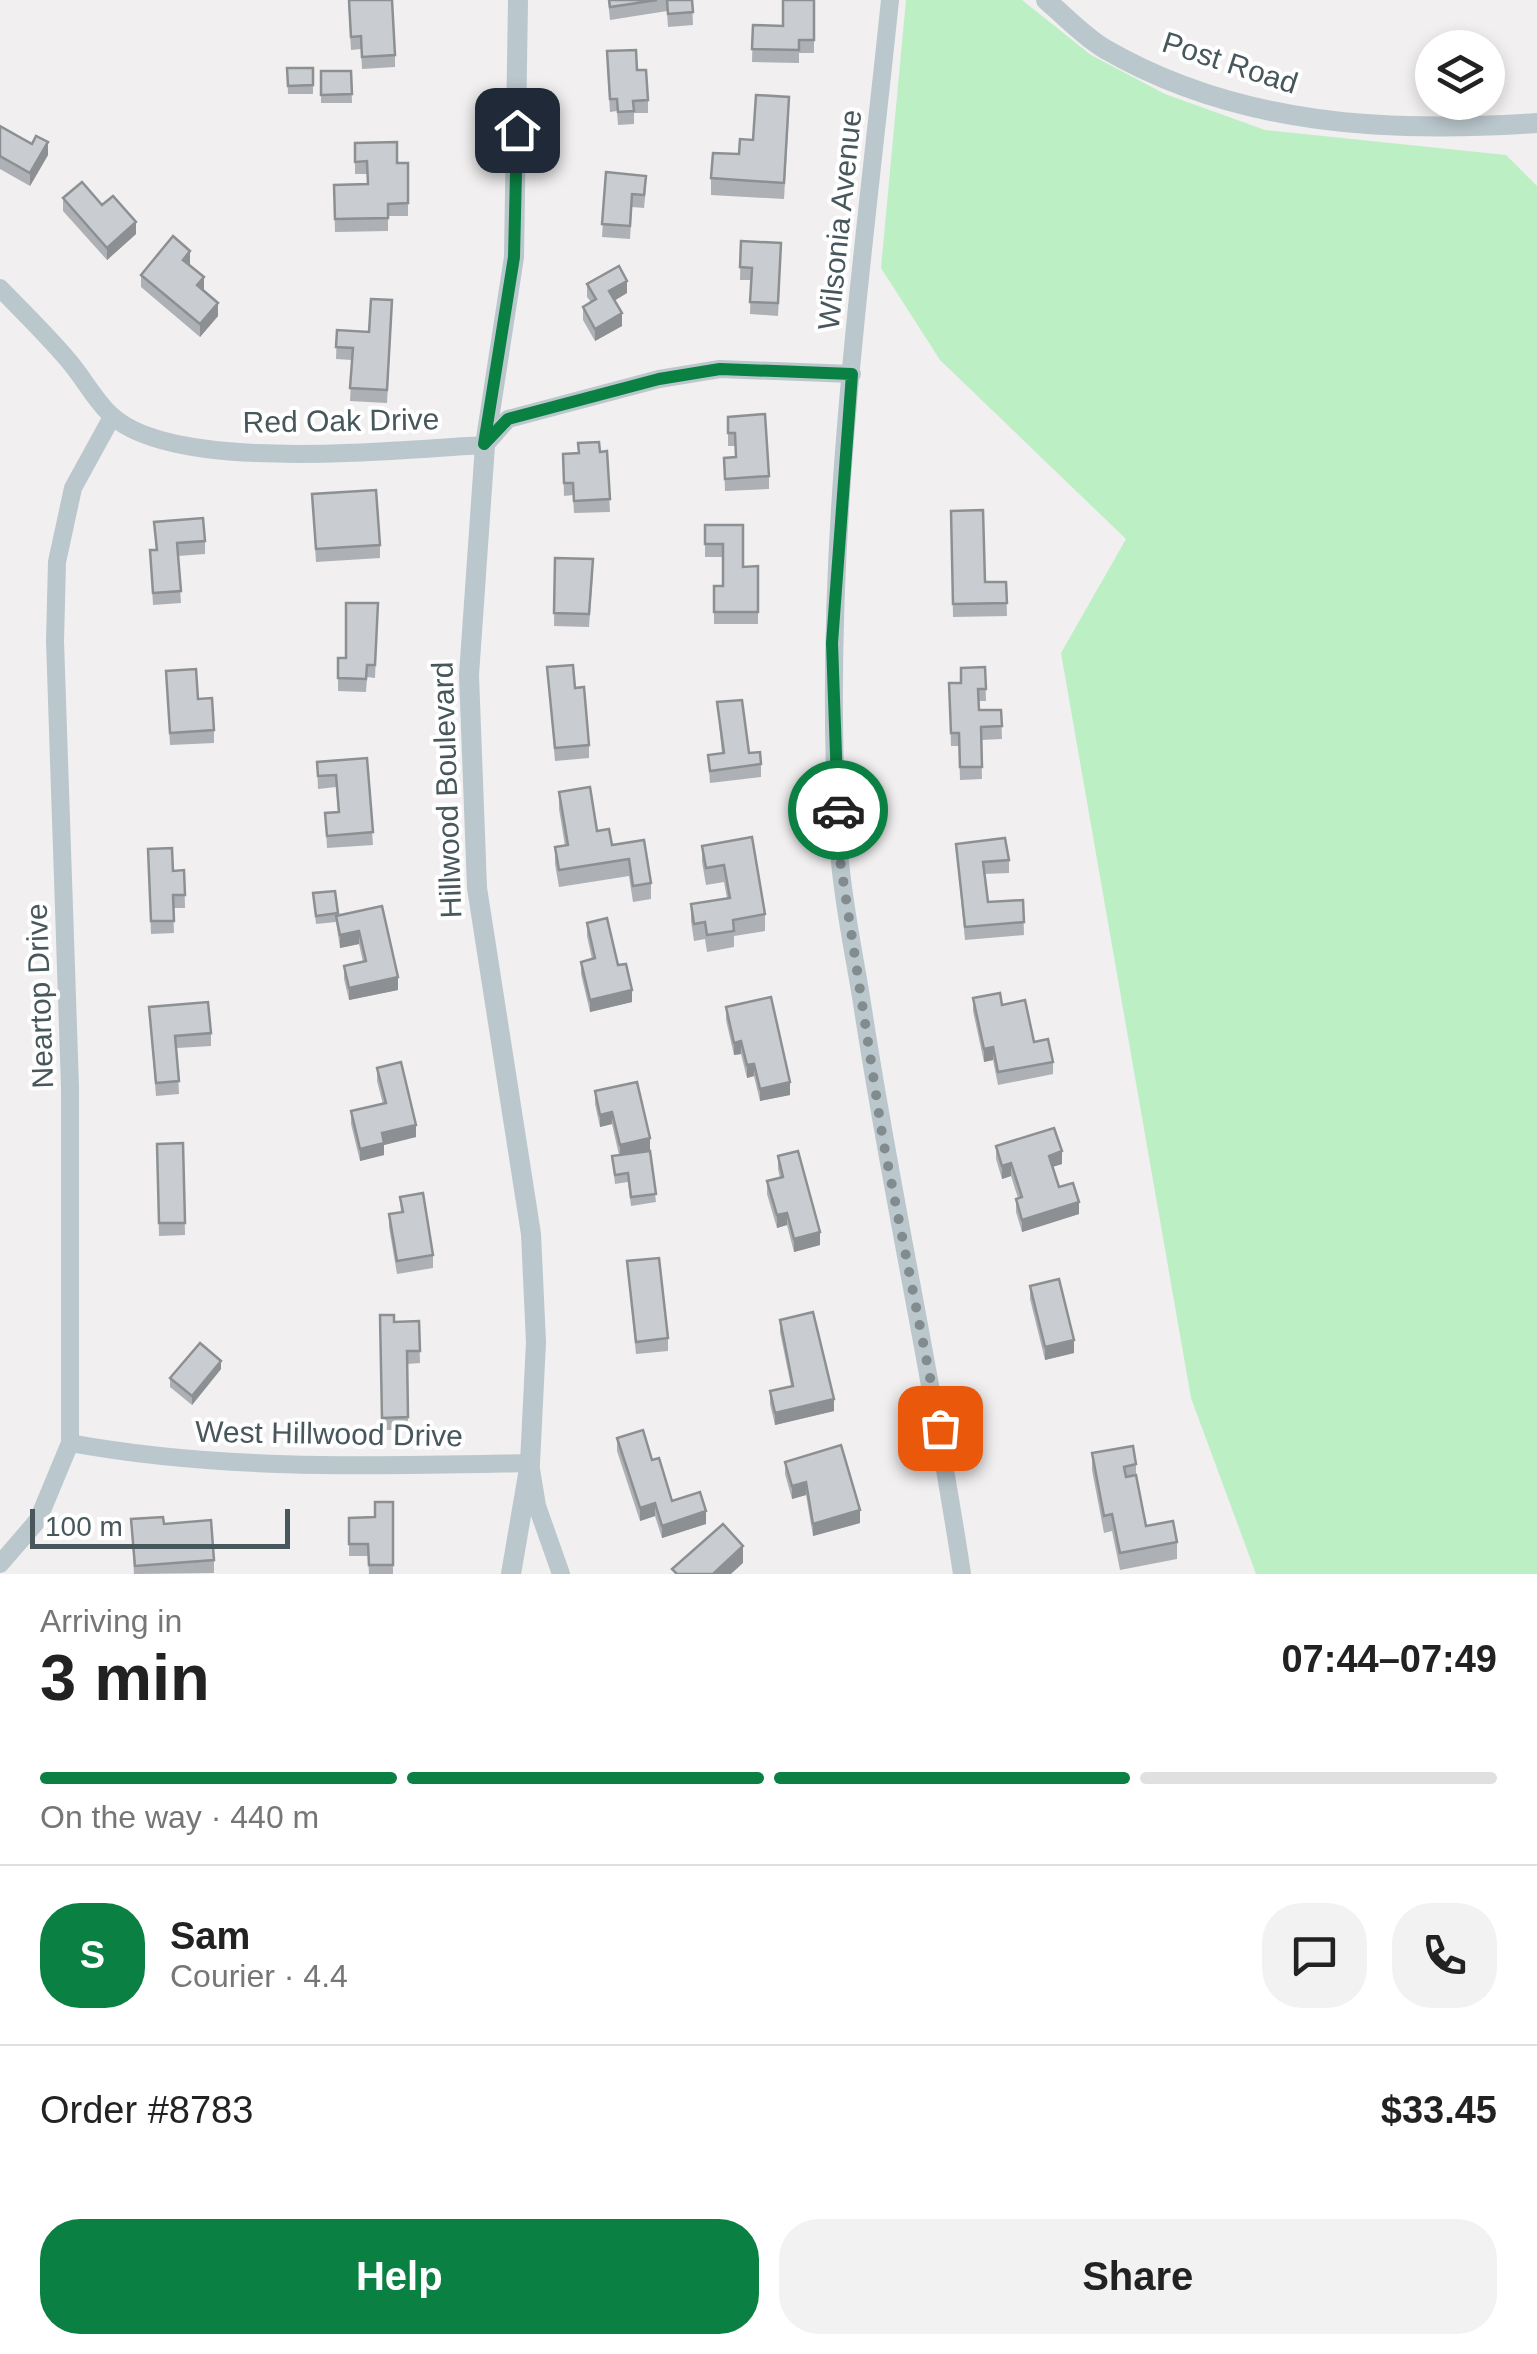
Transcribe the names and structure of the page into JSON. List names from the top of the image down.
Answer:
{
  "streets": {
    "street": [
      "Post Road",
      "Wilsonia Avenue",
      "Red Oak Drive",
      "Hillwood Boulevard",
      "Neartop Drive",
      "West Hillwood Drive"
    ]
  },
  "crossings": [
    ["Red Oak Drive", "Hillwood Boulevard"],
    ["Red Oak Drive", "Neartop Drive"],
    ["Hillwood Boulevard", "West Hillwood Drive"],
    ["Neartop Drive", "West Hillwood Drive"]
  ],
  "scale_bar": "100 m",
  "page": {
    "scale": "100 m",
    "heading": ["3 min", "Arriving in", "07:44–07:49"],
    "panel": [
      "Sam",
      "Courier · 4.4",
      "Order #8783",
      "$33.45"
    ],
    "bar": "On the way · 440 m",
    "round": "S",
    "buttons": ["Help", "Share"]
  }
}
